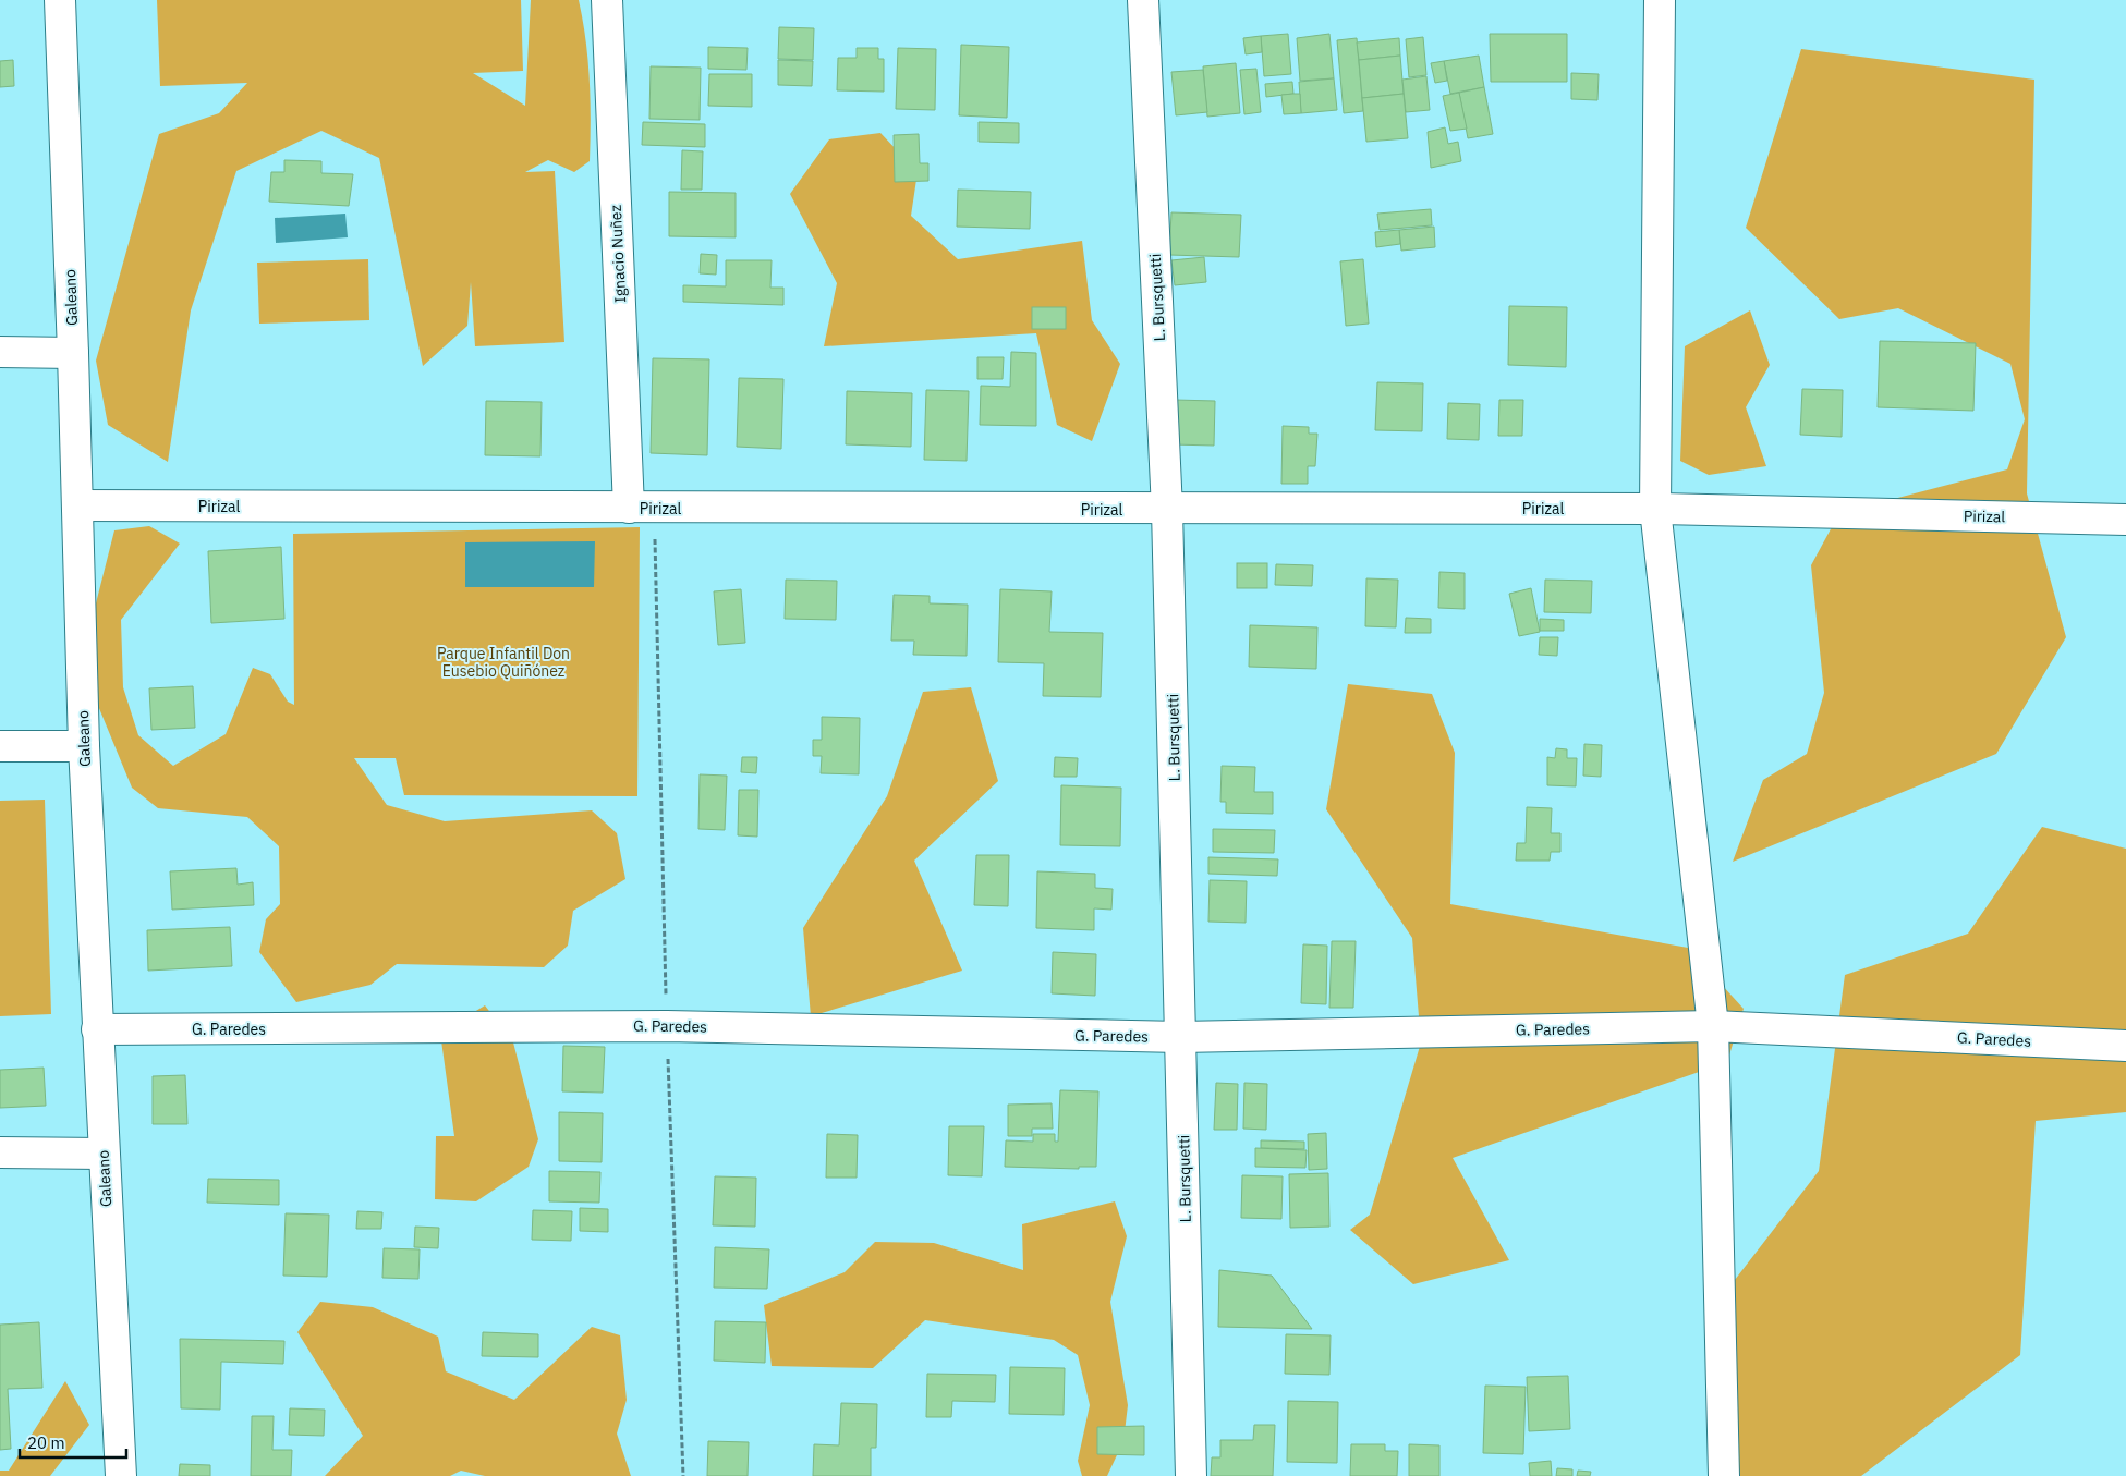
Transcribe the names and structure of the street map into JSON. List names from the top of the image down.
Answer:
{
  "streets": {
    "street": [
      "Ignacio Nuñez",
      "Galeano",
      "L. Bursquetti",
      "Pirizal",
      "G. Paredes"
    ]
  },
  "crossings": [
    ["Ignacio Nuñez", "Pirizal"],
    ["Galeano", "Pirizal"],
    ["Galeano", "G. Paredes"],
    ["L. Bursquetti", "Pirizal"],
    ["L. Bursquetti", "G. Paredes"]
  ],
  "parks": ["Parque Infantil Don Eusebio Quiñónez"],
  "scale_bar": "20 m"
}
